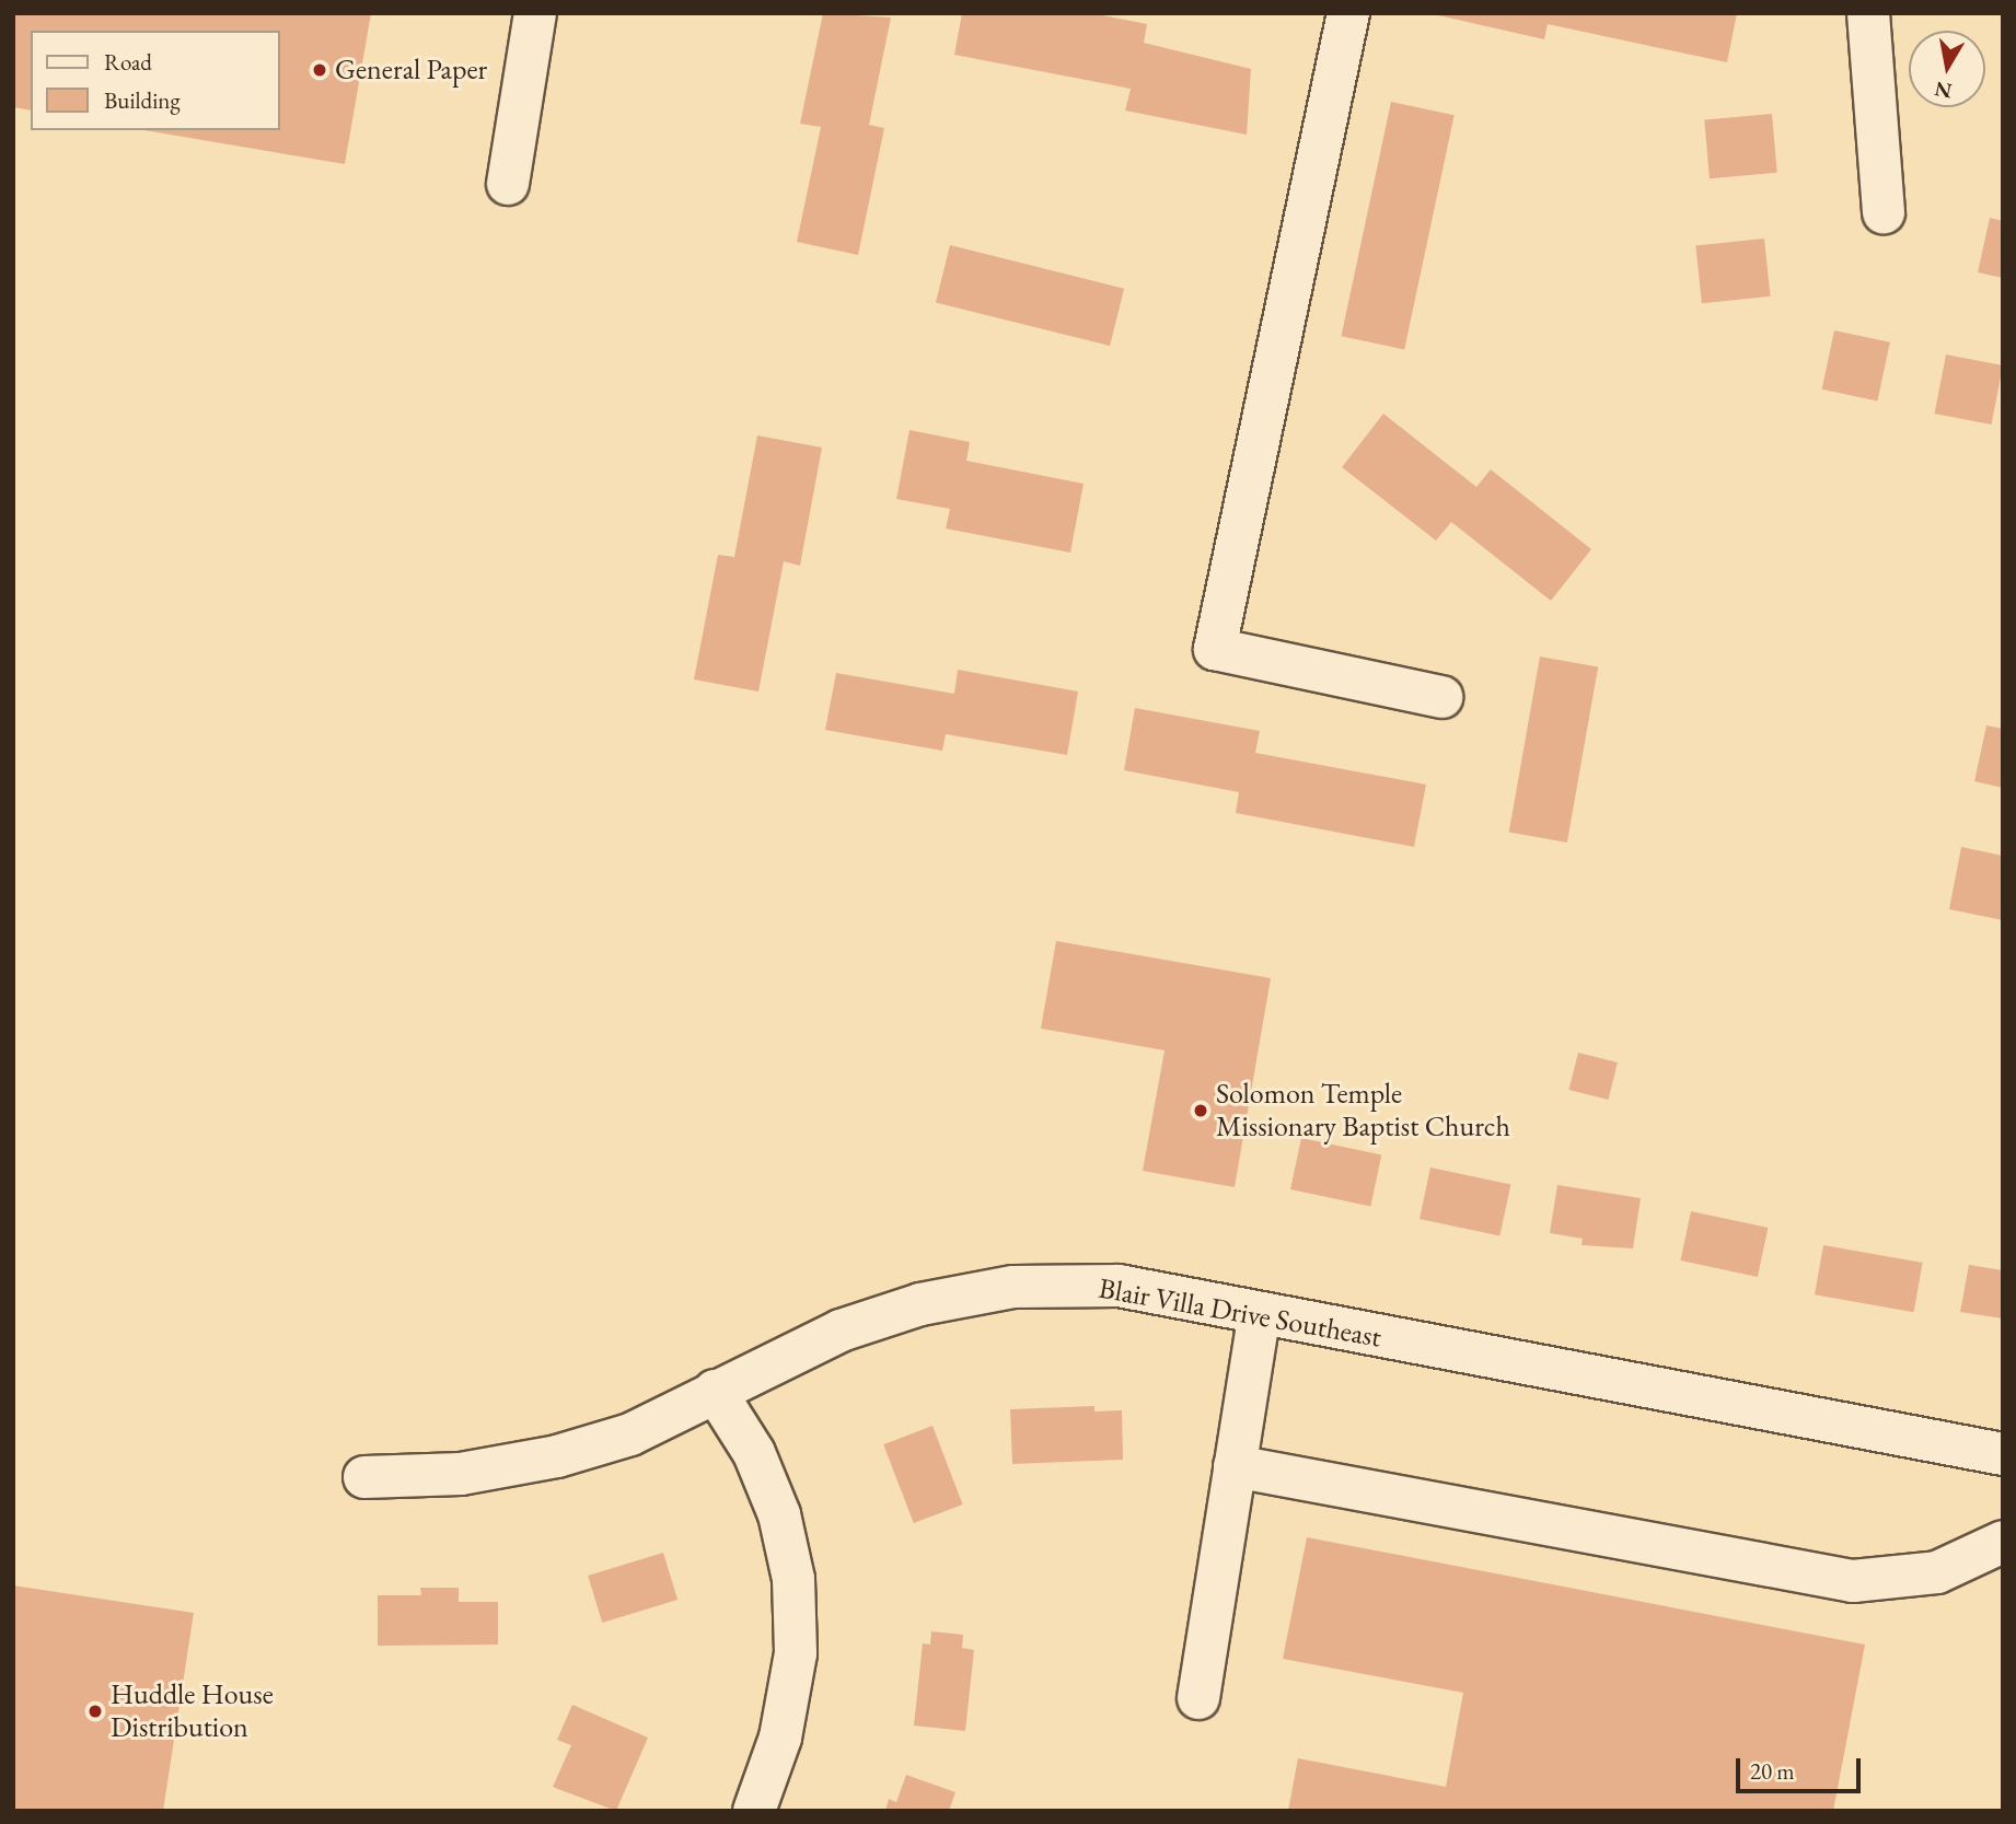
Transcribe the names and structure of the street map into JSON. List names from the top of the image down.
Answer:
{
  "streets": {
    "street": ["Blair Villa Drive Southeast"]
  },
  "places": ["General Paper", "Solomon Temple Missionary Baptist Church", "Huddle House Distribution"],
  "legend": ["Road", "Building"],
  "scale_bar": "20 m",
  "north": "bottom"
}
